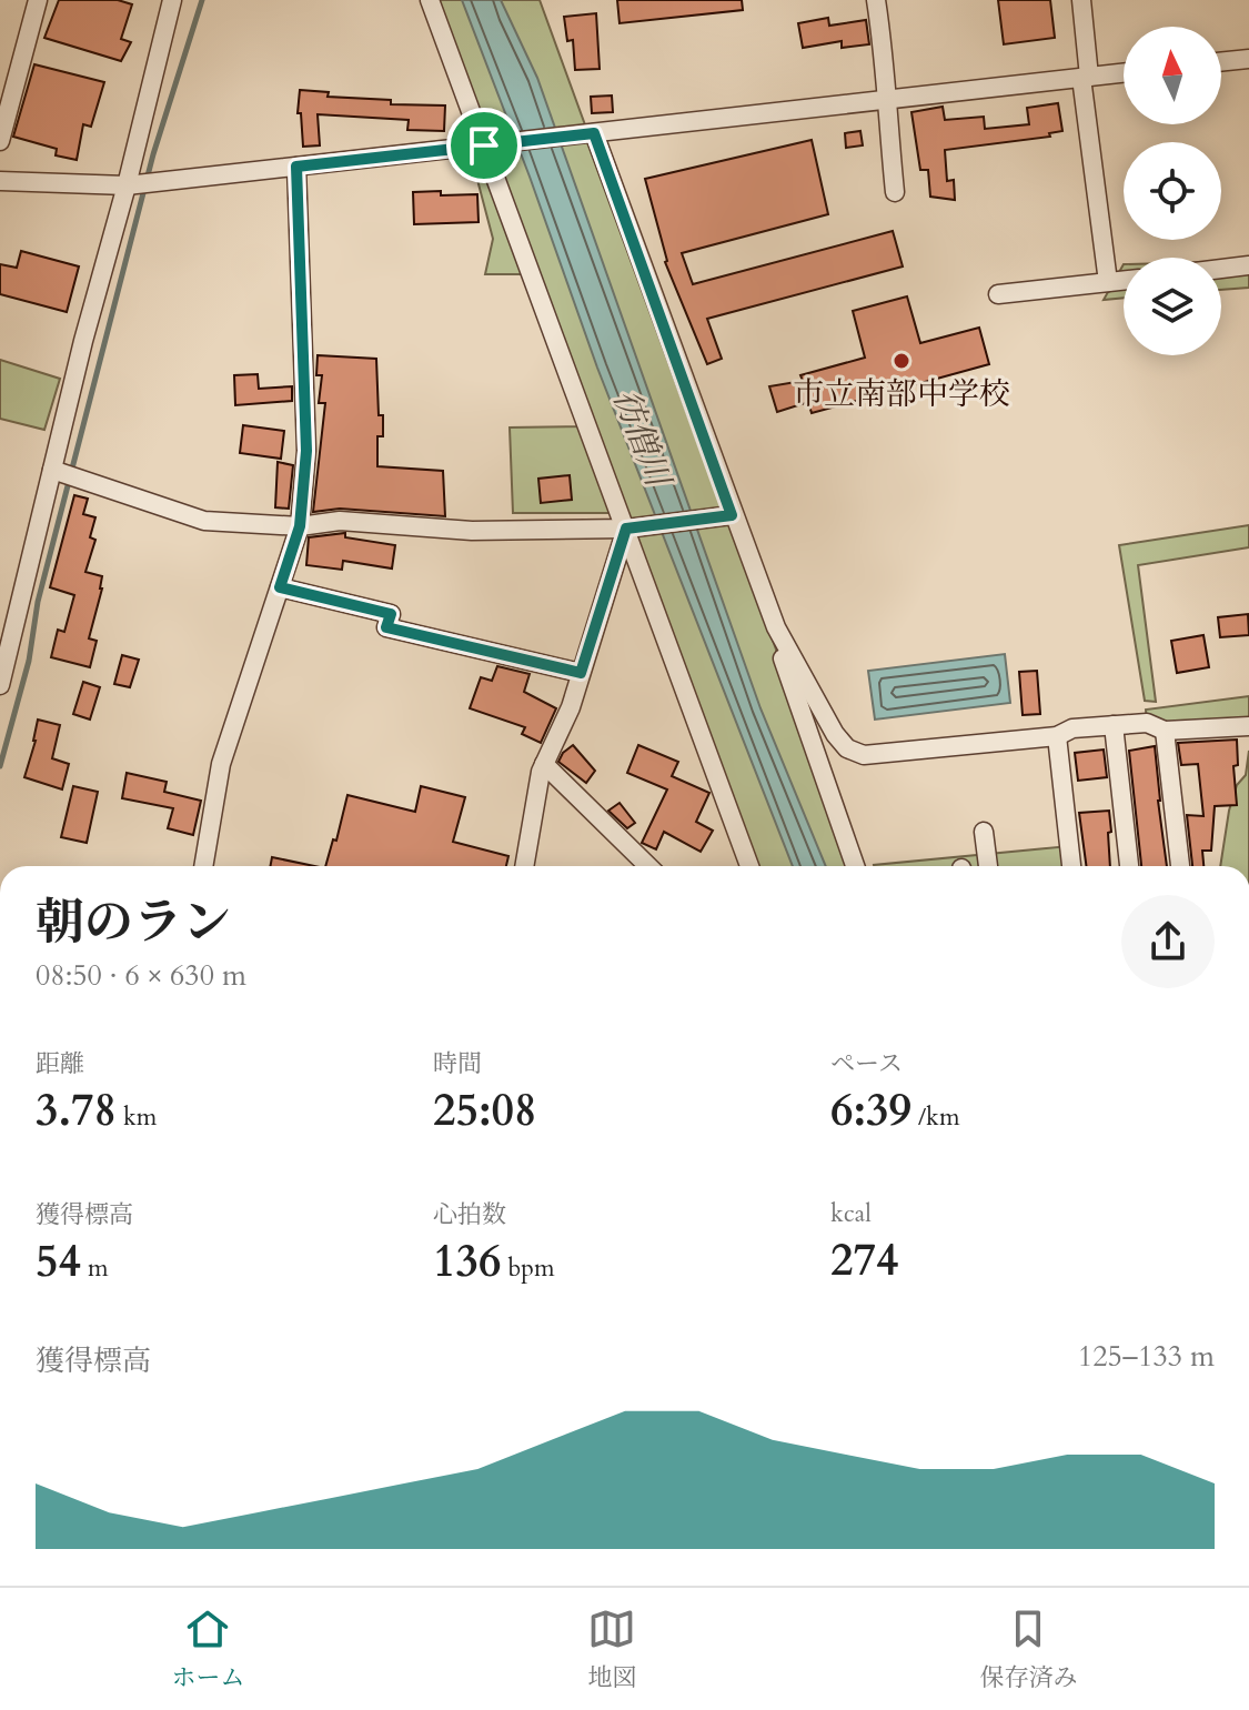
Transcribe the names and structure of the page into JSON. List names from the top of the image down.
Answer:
{
  "water": ["彷僧川"],
  "places": ["市立南部中学校"],
  "north": "top",
  "page": {
    "heading": ["朝のラン", "08:50 · 6 × 630 m"],
    "stats": [
      ["距離", "3.78 km"],
      ["時間", "25:08"],
      ["ペース", "6:39 /km"],
      ["獲得標高", "54 m"],
      ["心拍数", "136 bpm"],
      ["kcal", "274"]
    ],
    "chart": ["獲得標高", "125–133 m"],
    "tabs": ["ホーム", "地図", "保存済み"]
  }
}
